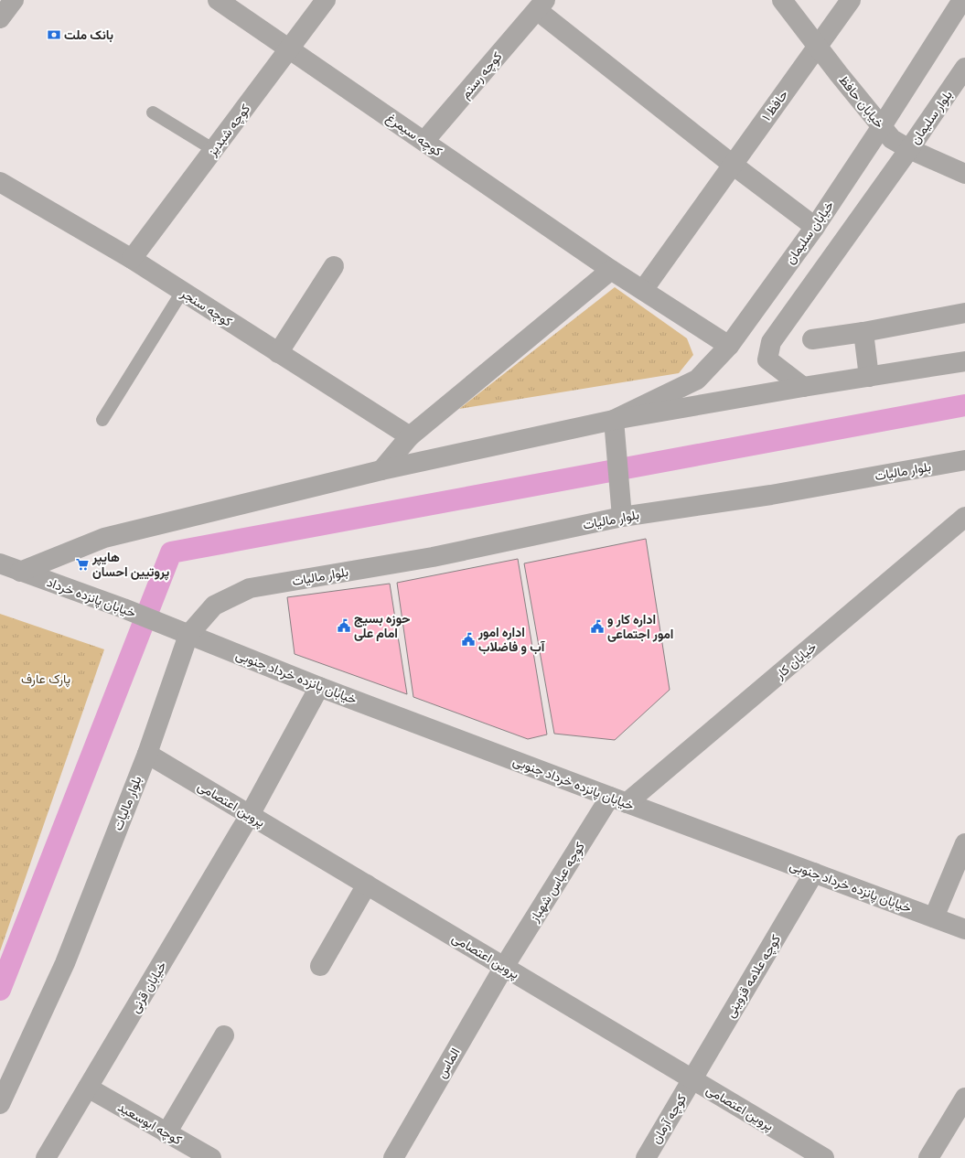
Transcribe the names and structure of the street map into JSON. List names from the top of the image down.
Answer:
{
  "streets": {
    "street": [
      "کوچه رستم",
      "خیابان حافظ",
      "حافظ ۱",
      "بلوار سلیمان",
      "کوچه شبدیز",
      "کوچه سیمرغ",
      "خیابان سلیمان",
      "کوچه سنجر",
      "بلوار مالیات",
      "خیابان پانزده خرداد",
      "خیابان کار",
      "خیابان پانزده خرداد جنوبی",
      "پروین اعتصامی",
      "کوچه عباس شهباز",
      "کوچه علامه قزوینی",
      "خیابان قرنی",
      "الماس",
      "کوچه آرمان",
      "کوچه ابوسعید"
    ]
  },
  "crossings": [
    ["کوچه رستم", "کوچه سیمرغ"],
    ["خیابان حافظ", "حافظ ۱"],
    ["خیابان حافظ", "بلوار سلیمان"],
    ["خیابان حافظ", "خیابان سلیمان"],
    ["حافظ ۱", "کوچه سیمرغ"],
    ["کوچه شبدیز", "کوچه سیمرغ"],
    ["کوچه شبدیز", "کوچه سنجر"],
    ["کوچه سیمرغ", "خیابان سلیمان"],
    ["بلوار مالیات", "خیابان پانزده خرداد"],
    ["بلوار مالیات", "خیابان پانزده خرداد جنوبی"],
    ["بلوار مالیات", "پروین اعتصامی"],
    ["خیابان پانزده خرداد", "خیابان پانزده خرداد جنوبی"],
    ["خیابان کار", "خیابان پانزده خرداد جنوبی"],
    ["خیابان کار", "کوچه عباس شهباز"],
    ["خیابان پانزده خرداد جنوبی", "کوچه عباس شهباز"],
    ["خیابان پانزده خرداد جنوبی", "کوچه علامه قزوینی"],
    ["خیابان پانزده خرداد جنوبی", "خیابان قرنی"],
    ["پروین اعتصامی", "کوچه عباس شهباز"],
    ["پروین اعتصامی", "کوچه علامه قزوینی"],
    ["پروین اعتصامی", "خیابان قرنی"],
    ["پروین اعتصامی", "الماس"],
    ["پروین اعتصامی", "کوچه آرمان"],
    ["کوچه عباس شهباز", "الماس"],
    ["کوچه علامه قزوینی", "کوچه آرمان"],
    ["خیابان قرنی", "کوچه ابوسعید"]
  ],
  "parks": ["پارک عارف"],
  "places": {
    "bank": ["بانک ملت"],
    "supermarket": ["هایپر پروتیین احسان"],
    "public building": ["حوزه بسیج امام علی", "اداره کار و امور اجتماعی", "اداره امور آب و فاضلاب"]
  }
}
